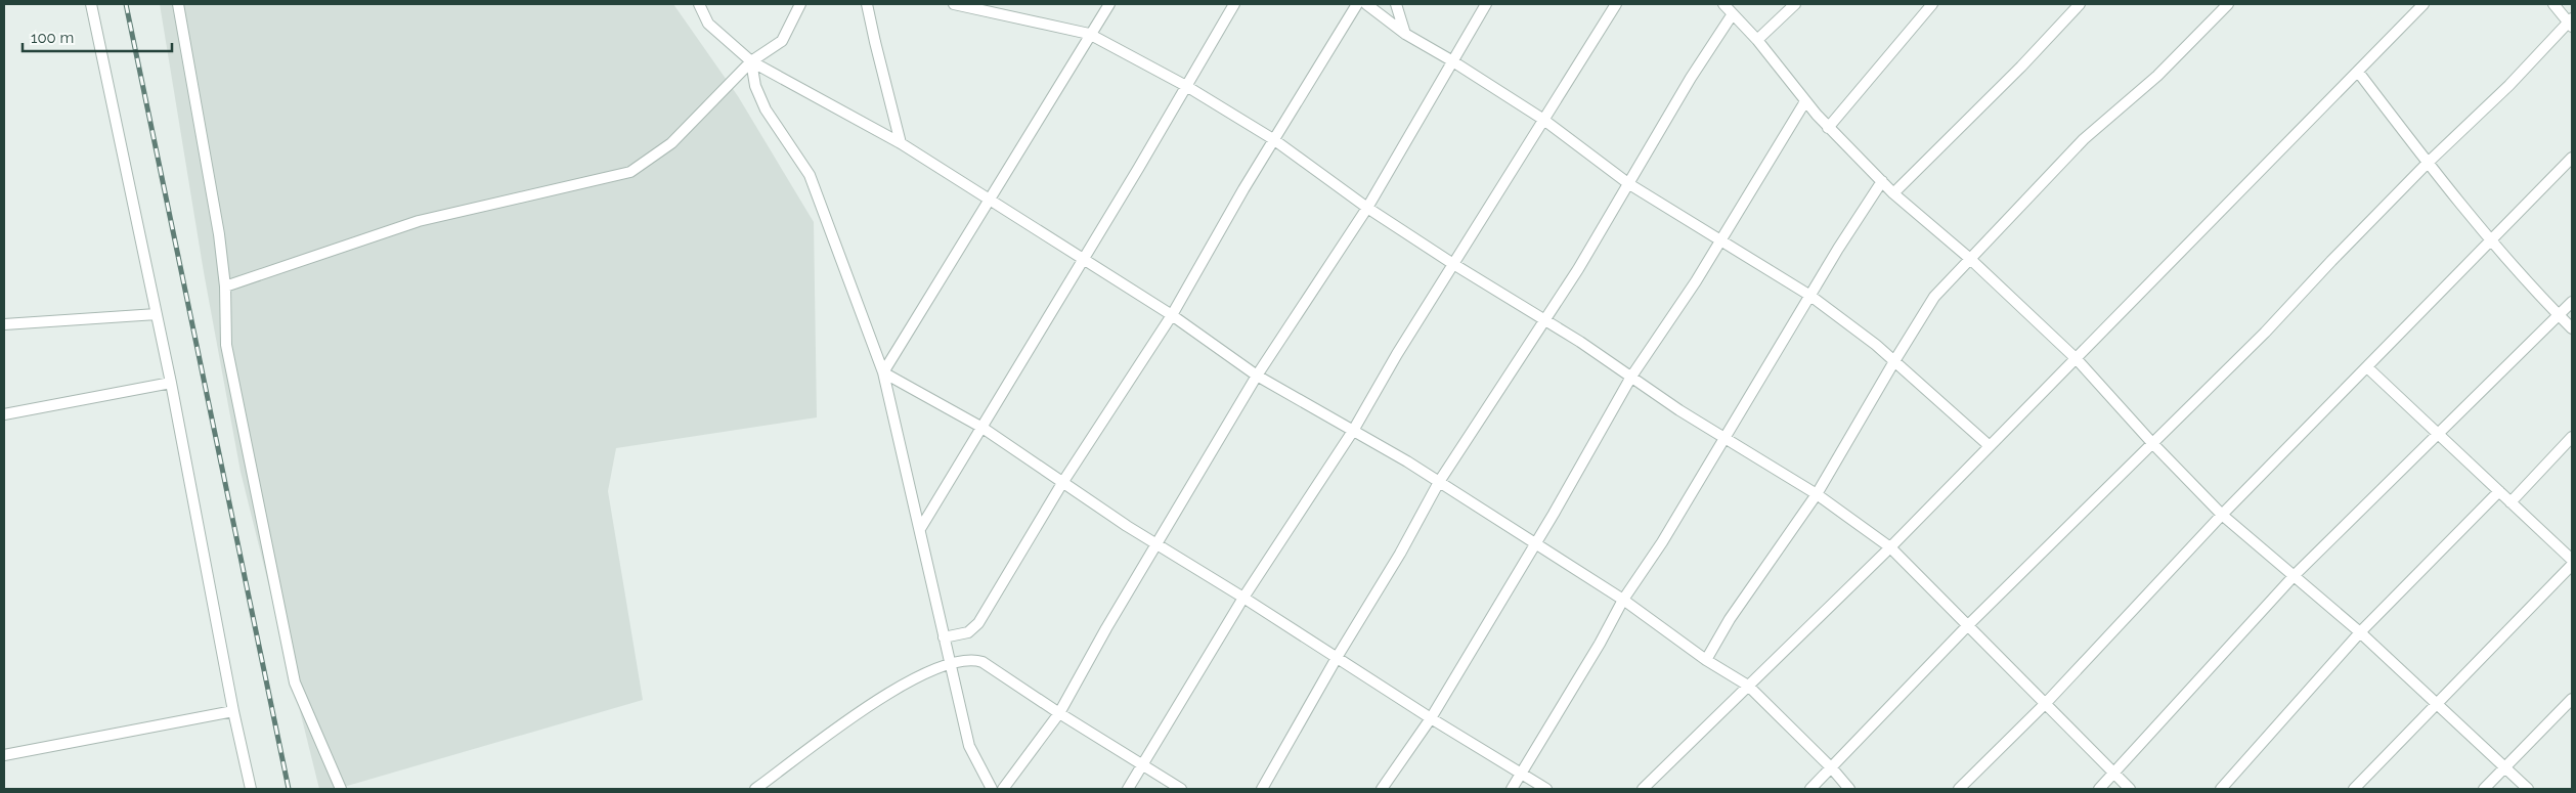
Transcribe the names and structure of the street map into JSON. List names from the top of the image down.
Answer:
{
  "scale_bar": "100 m"
}
